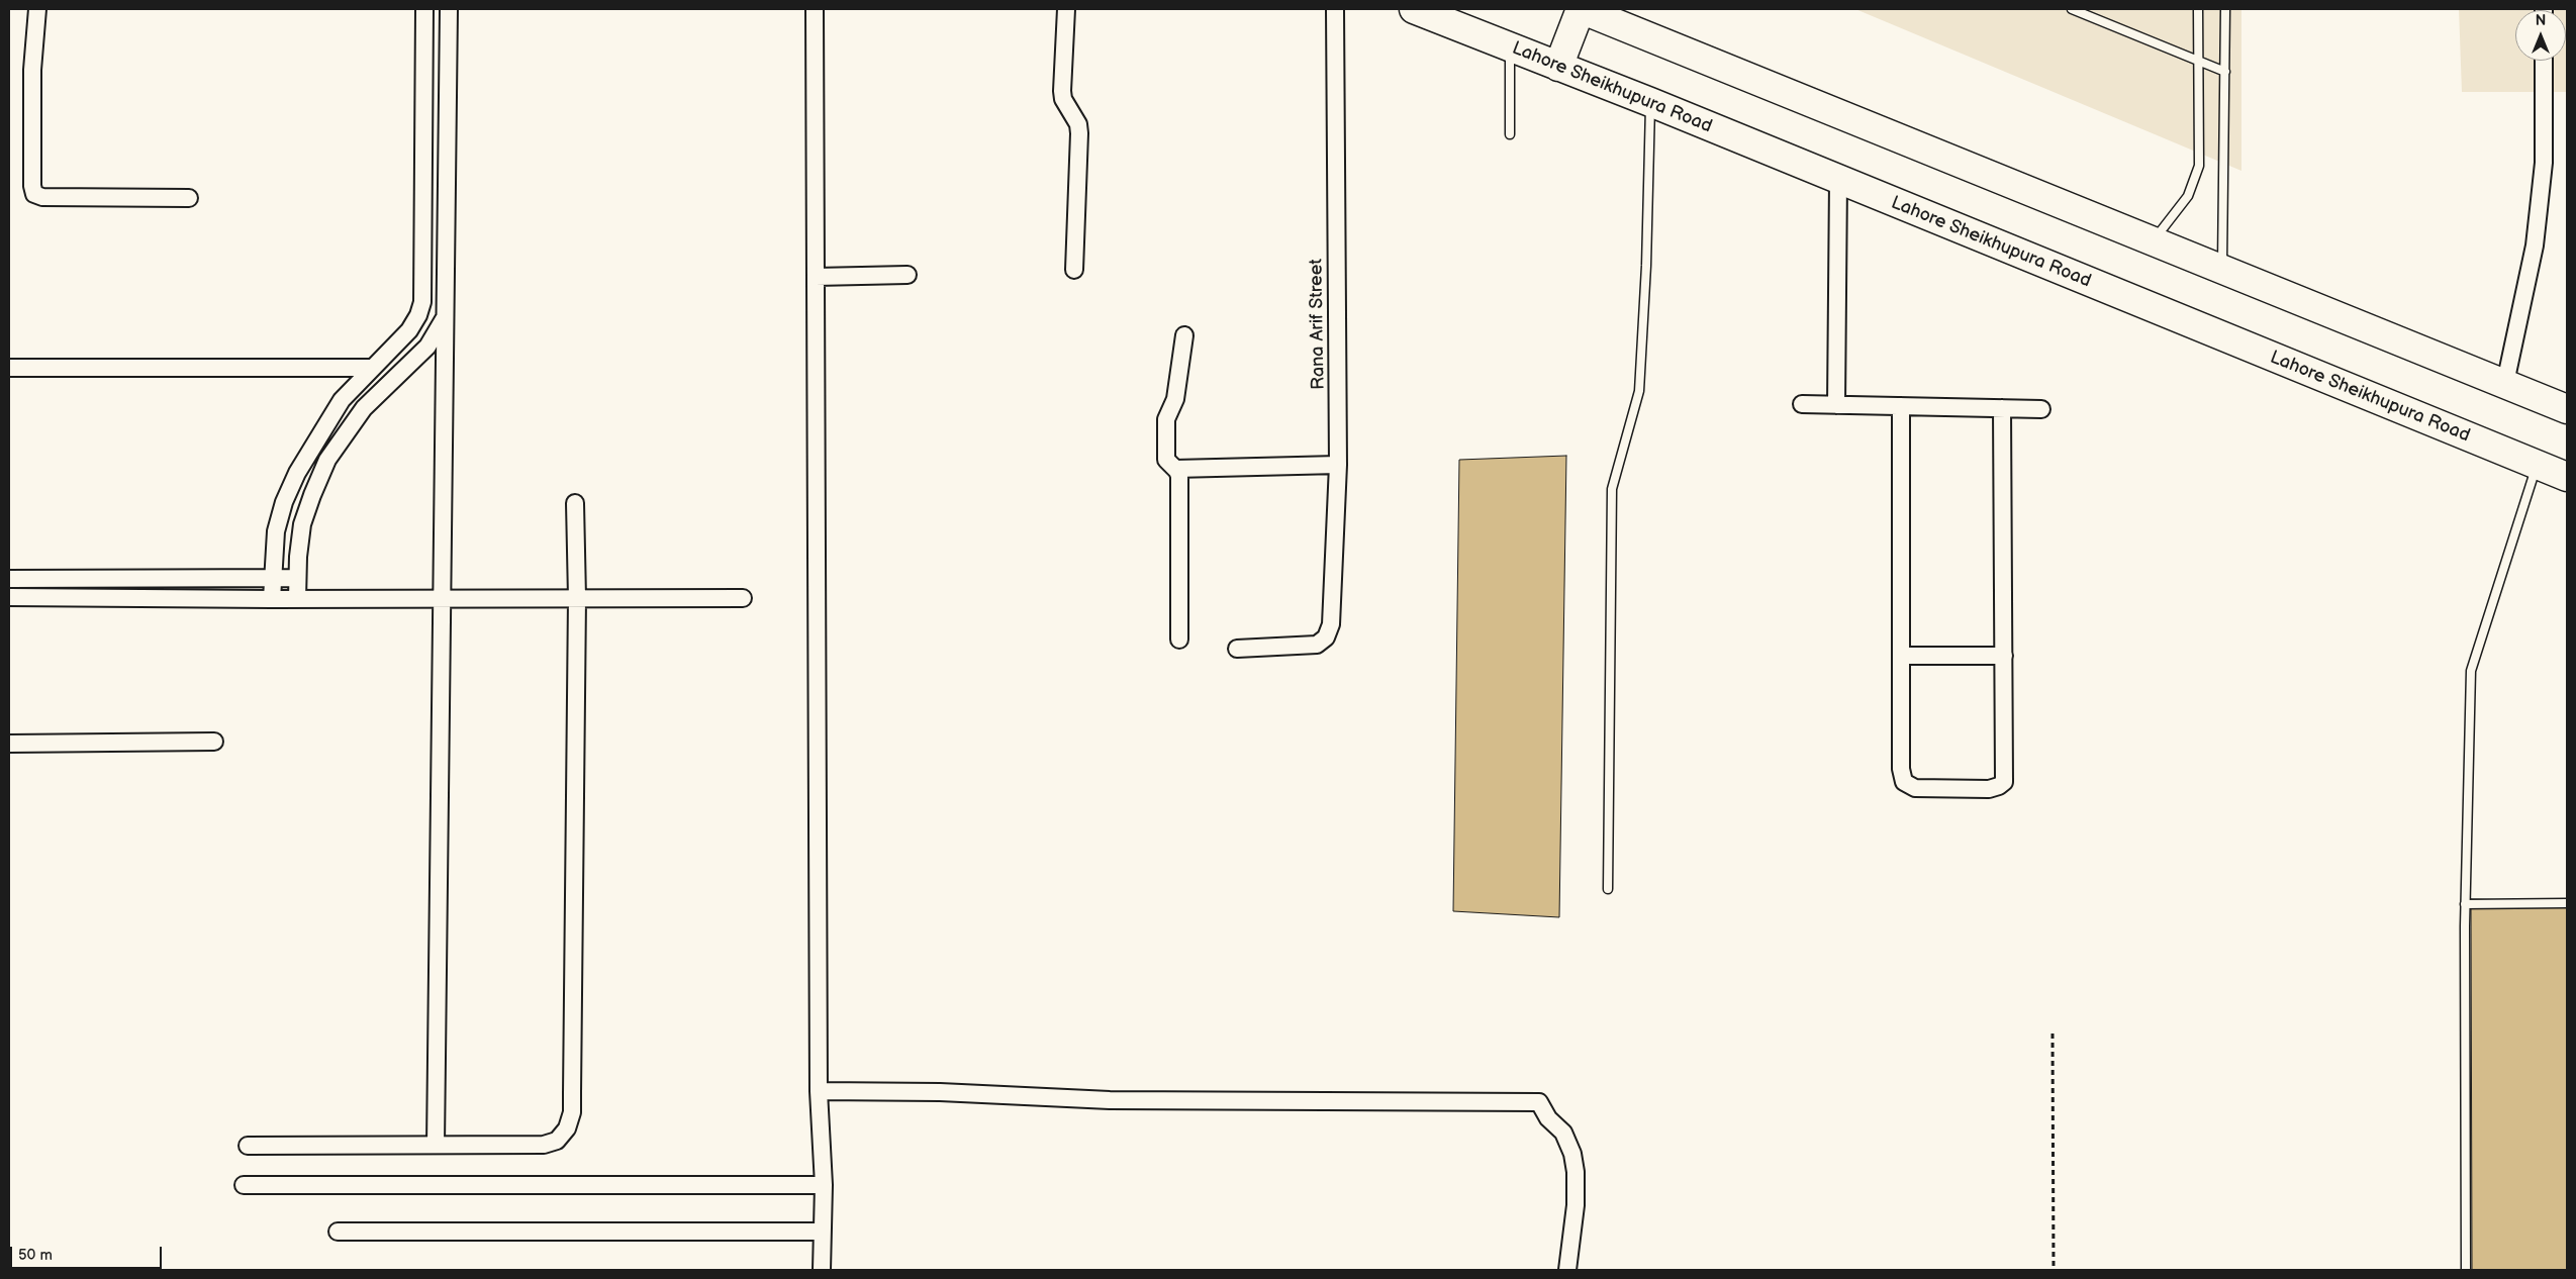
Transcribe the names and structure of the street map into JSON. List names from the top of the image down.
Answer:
{
  "streets": {
    "highway": ["Lahore Sheikhupura Road"],
    "street": ["Rana Arif Street"]
  },
  "scale_bar": "50 m",
  "north": "top"
}
